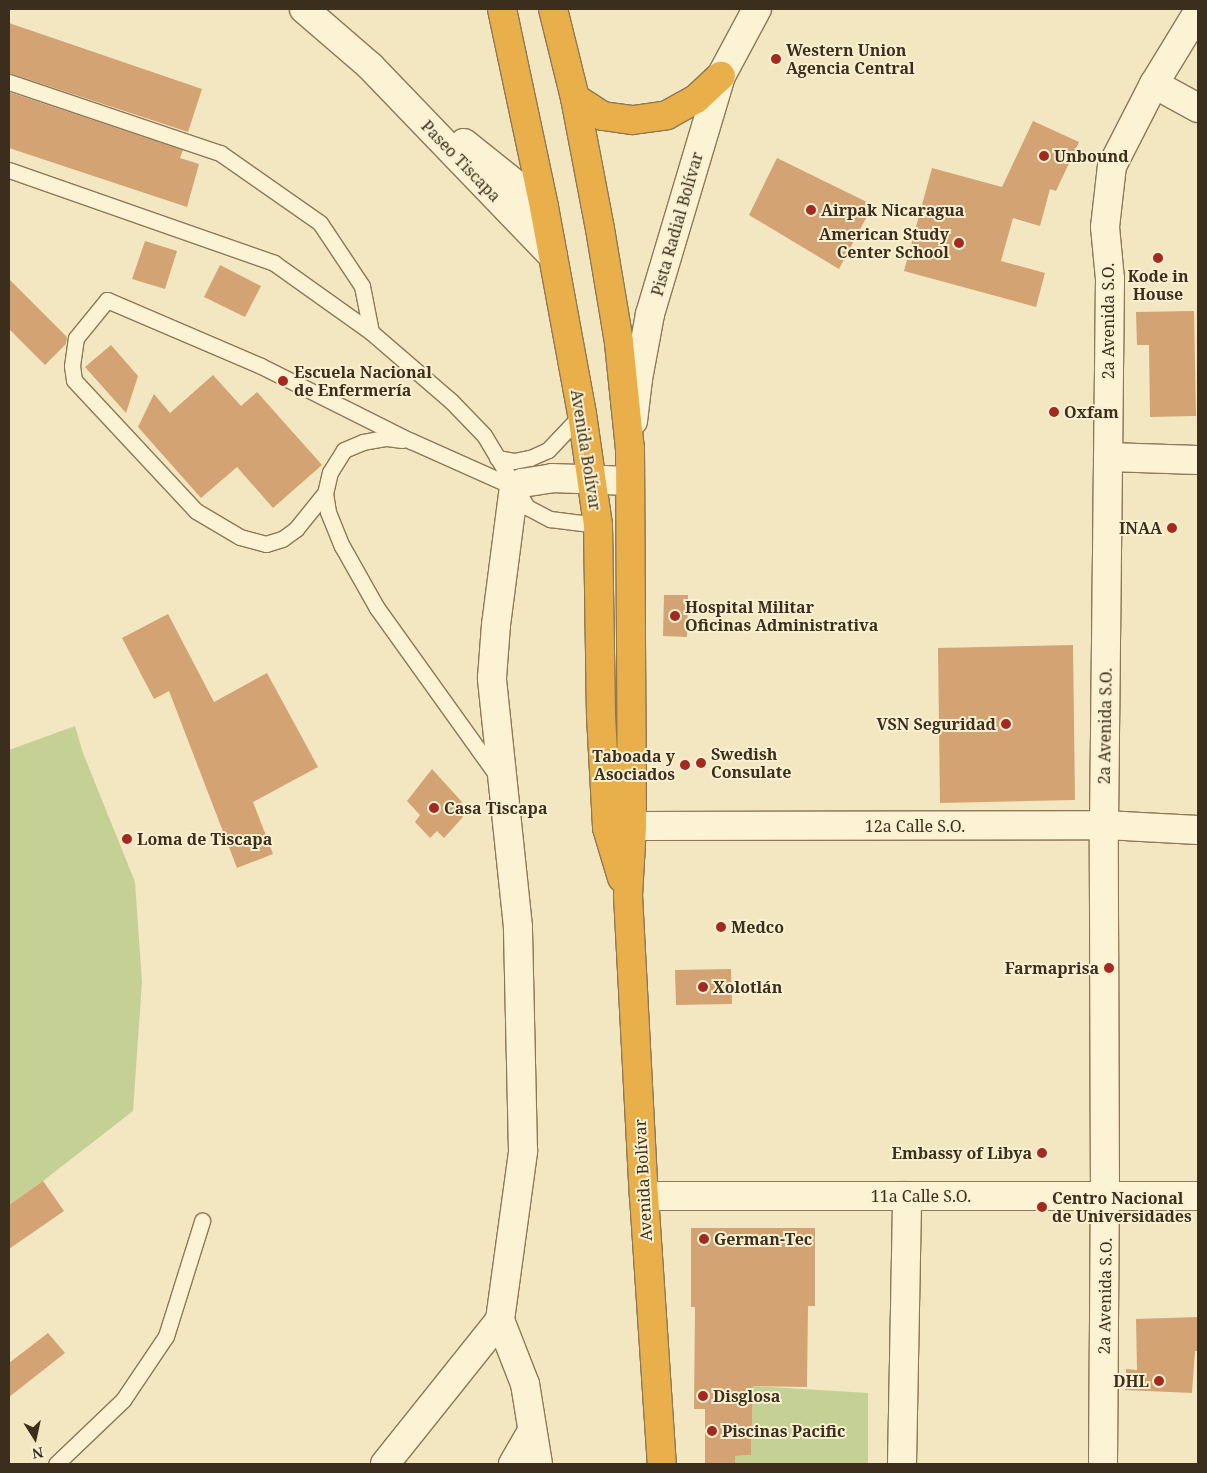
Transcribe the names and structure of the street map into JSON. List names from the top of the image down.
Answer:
{
  "streets": {
    "highway": ["Avenida Bolívar"],
    "street": [
      "Paseo Tiscapa",
      "Pista Radial Bolívar",
      "2a Avenida S.O.",
      "12a Calle S.O.",
      "11a Calle S.O."
    ]
  },
  "crossings": [
    ["Paseo Tiscapa", "Avenida Bolívar"],
    ["Pista Radial Bolívar", "Avenida Bolívar"],
    ["2a Avenida S.O.", "12a Calle S.O."],
    ["2a Avenida S.O.", "11a Calle S.O."],
    ["Avenida Bolívar", "12a Calle S.O."],
    ["Avenida Bolívar", "11a Calle S.O."]
  ],
  "places": [
    "Western Union Agencia Central",
    "Unbound",
    "Airpak Nicaragua",
    "American Study Center School",
    "Kode in House",
    "Escuela Nacional de Enfermería",
    "Oxfam",
    "INAA",
    "Hospital Militar Oficinas Administrativa",
    "VSN Seguridad",
    "Swedish Consulate",
    "Taboada y Asociados",
    "Casa Tiscapa",
    "Loma de Tiscapa",
    "Medco",
    "Farmaprisa",
    "Xolotlán",
    "Embassy of Libya",
    "Centro Nacional de Universidades",
    "German-Tec",
    "DHL",
    "Disglosa",
    "Piscinas Pacific"
  ],
  "north": "bottom"
}
